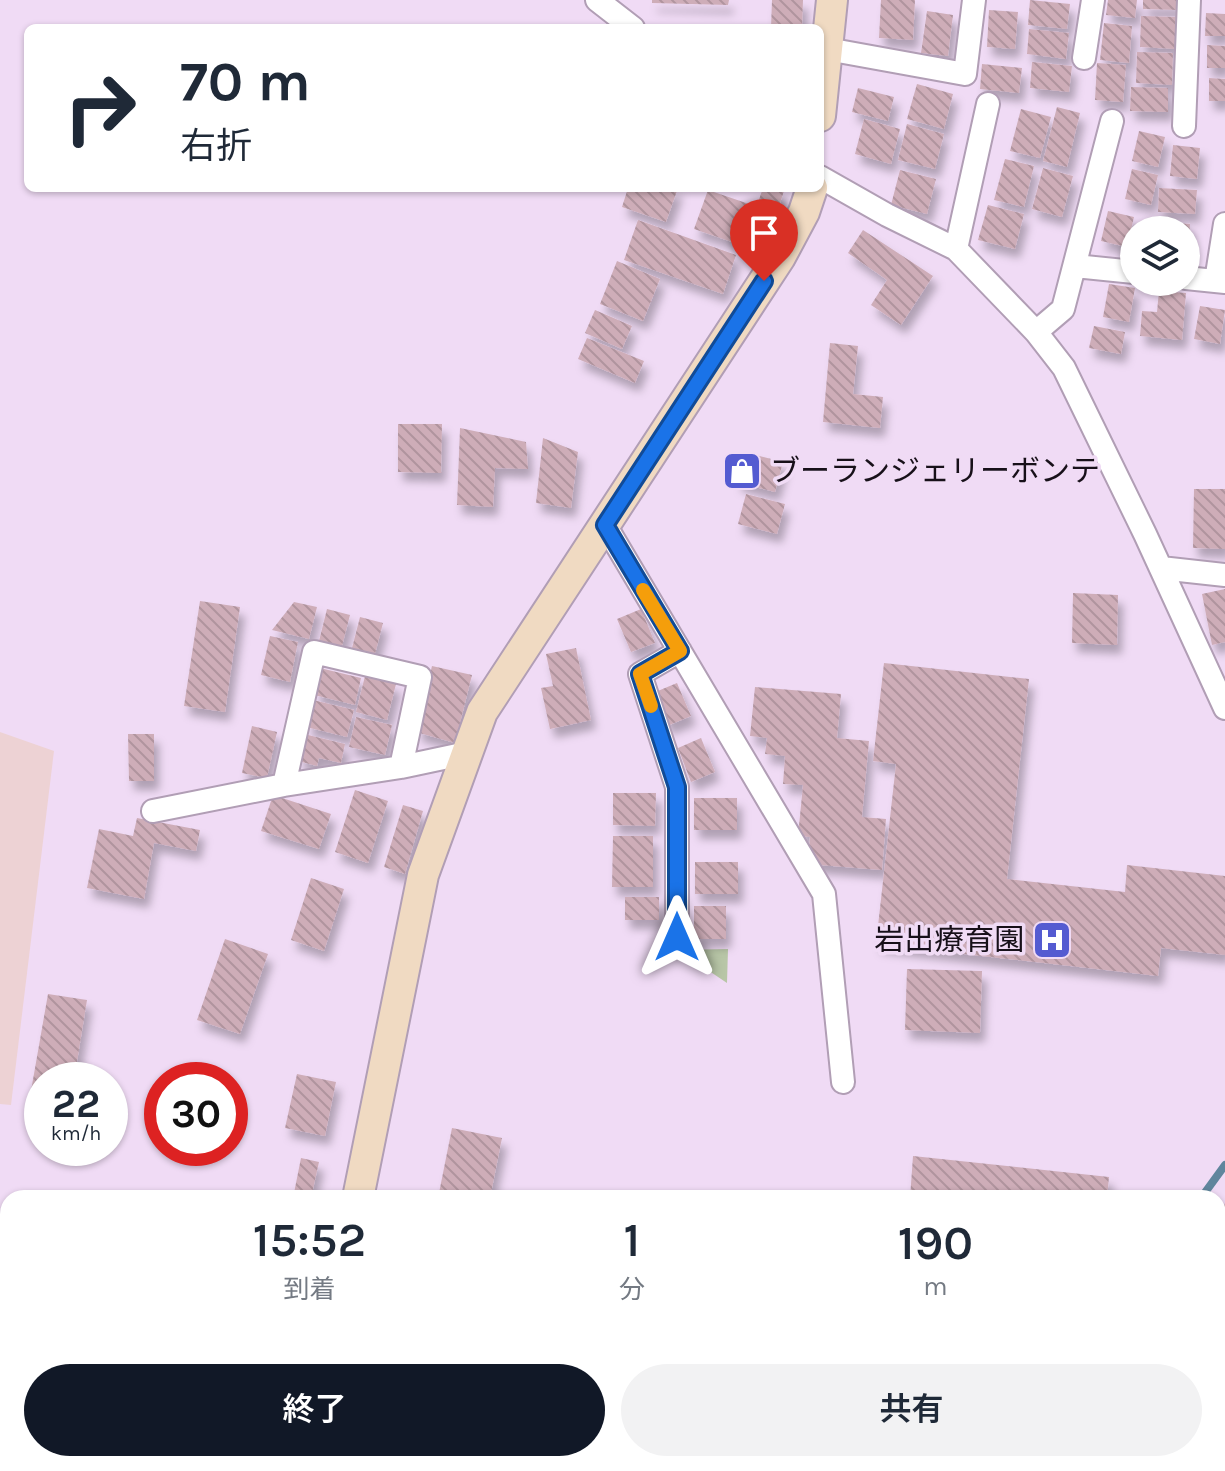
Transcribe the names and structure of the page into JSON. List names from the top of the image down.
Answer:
{
  "places": {
    "shop": ["ブーランジェリーボンテ"],
    "hospital": ["岩出療育園"]
  },
  "page": {
    "turn": ["70 m", "右折"],
    "speed": "22 km/h",
    "limit": "30",
    "eta": [
      "15:52",
      "到着",
      "1",
      "分",
      "190",
      "m"
    ],
    "buttons": ["終了", "共有"]
  }
}
